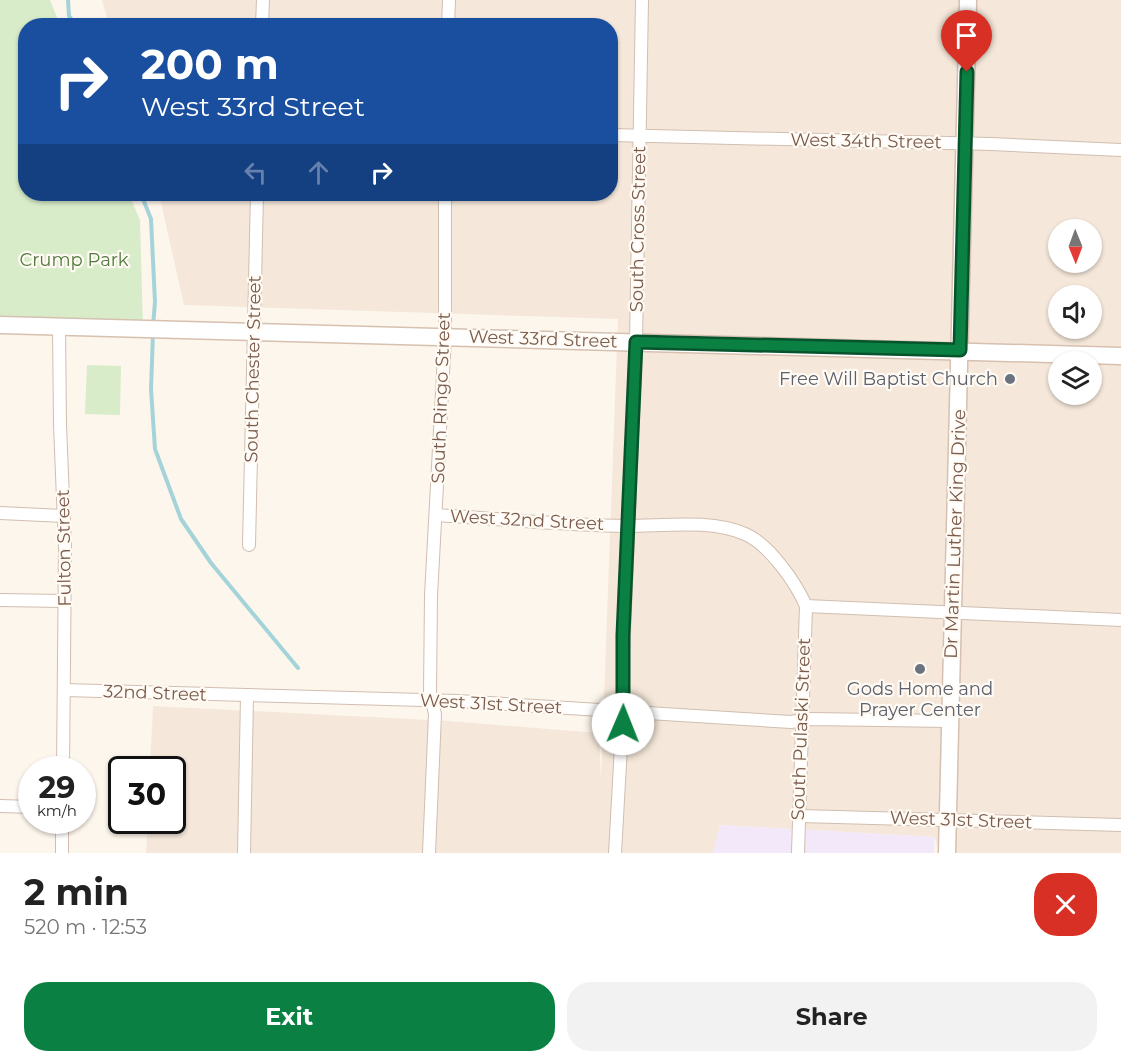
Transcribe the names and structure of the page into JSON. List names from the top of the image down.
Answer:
{
  "streets": {
    "street": [
      "West 34th Street",
      "South Cross Street",
      "West 33rd Street",
      "South Chester Street",
      "South Ringo Street",
      "West 32nd Street",
      "Dr Martin Luther King Drive",
      "Fulton Street",
      "32nd Street",
      "West 31st Street",
      "South Pulaski Street"
    ]
  },
  "crossings": [
    ["West 34th Street", "South Cross Street"],
    ["West 34th Street", "Dr Martin Luther King Drive"],
    ["South Cross Street", "West 33rd Street"],
    ["South Cross Street", "West 32nd Street"],
    ["South Cross Street", "West 31st Street"],
    ["West 33rd Street", "South Chester Street"],
    ["West 33rd Street", "South Ringo Street"],
    ["West 33rd Street", "Dr Martin Luther King Drive"],
    ["West 33rd Street", "Fulton Street"],
    ["South Ringo Street", "West 32nd Street"],
    ["South Ringo Street", "West 31st Street"],
    ["West 32nd Street", "South Pulaski Street"],
    ["Dr Martin Luther King Drive", "West 31st Street"],
    ["Fulton Street", "32nd Street"],
    ["32nd Street", "West 31st Street"],
    ["West 31st Street", "South Pulaski Street"]
  ],
  "parks": ["Crump Park"],
  "places": ["Free Will Baptist Church", "Gods Home and Prayer Center"],
  "north": "bottom",
  "page": {
    "turn": ["200 m", "West 33rd Street"],
    "speed": "29 km/h",
    "limit": "30",
    "heading": ["2 min", "520 m · 12:53"],
    "buttons": ["Exit", "Share"]
  }
}
